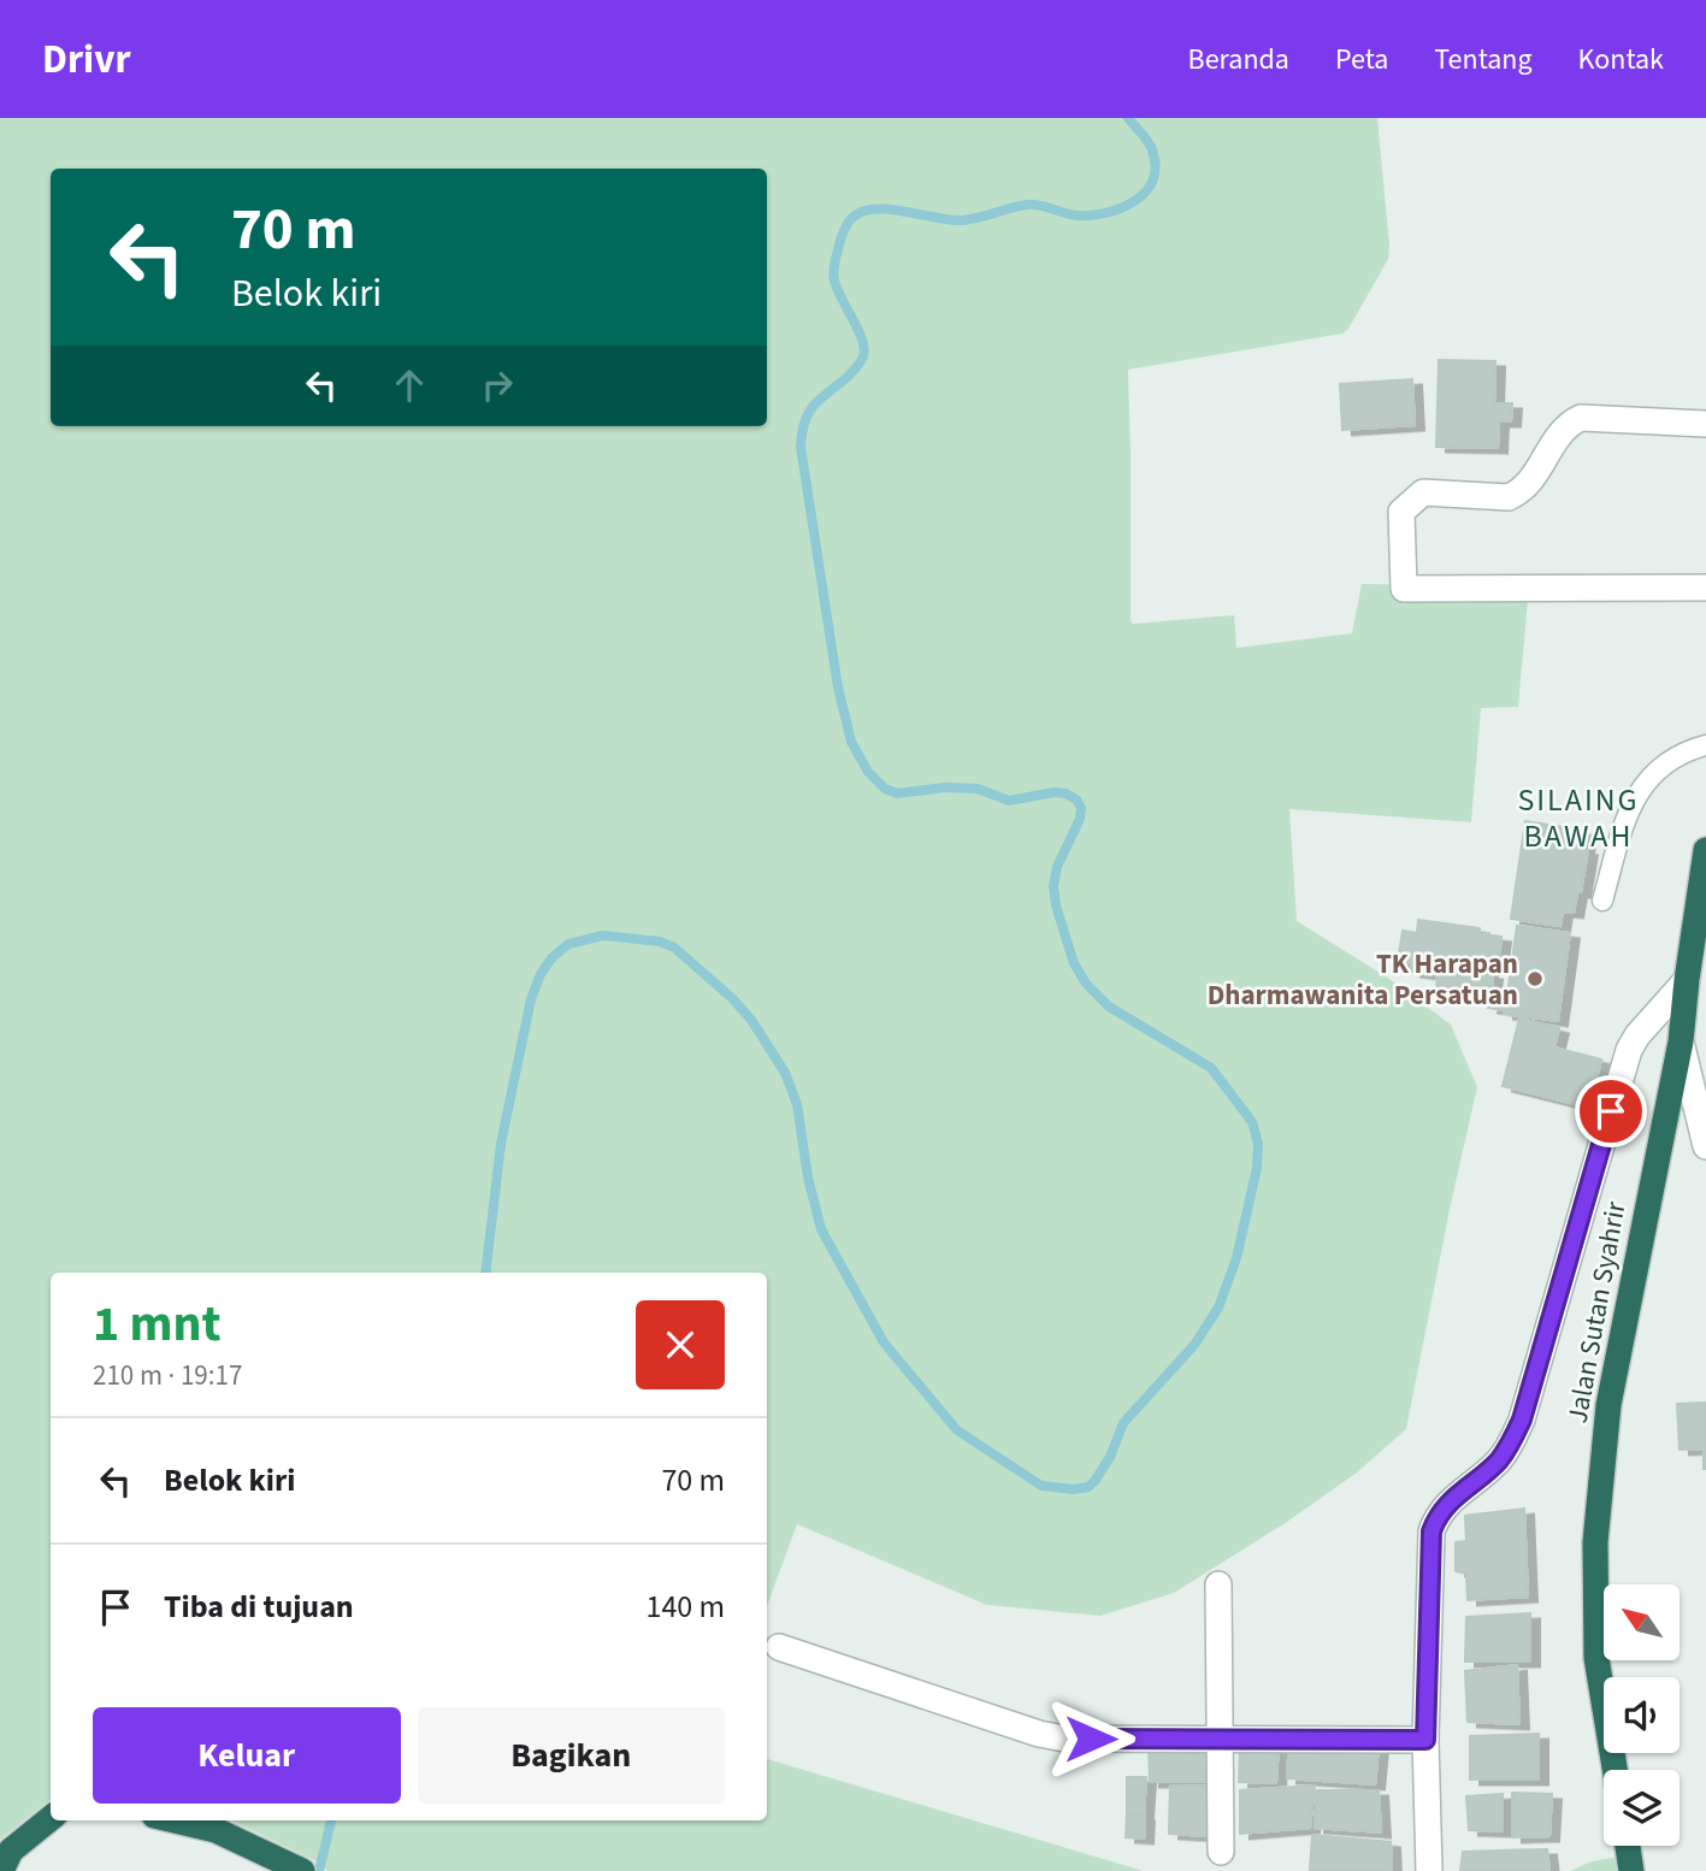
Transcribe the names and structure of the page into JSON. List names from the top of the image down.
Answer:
{
  "streets": {
    "highway": ["Jalan Sutan Syahrir"]
  },
  "districts": ["SILAING BAWAH"],
  "places": ["TK Harapan Dharmawanita Persatuan"],
  "north": "top left",
  "page": {
    "header": "Drivr",
    "nav": [
      "Beranda",
      "Peta",
      "Tentang",
      "Kontak"
    ],
    "turn": ["70 m", "Belok kiri"],
    "heading": ["1 mnt", "210 m · 19:17"],
    "list": [
      {
        "name": "Belok kiri",
        "value": "70 m"
      },
      {
        "name": "Tiba di tujuan",
        "value": "140 m"
      }
    ],
    "buttons": ["Keluar", "Bagikan"]
  }
}
